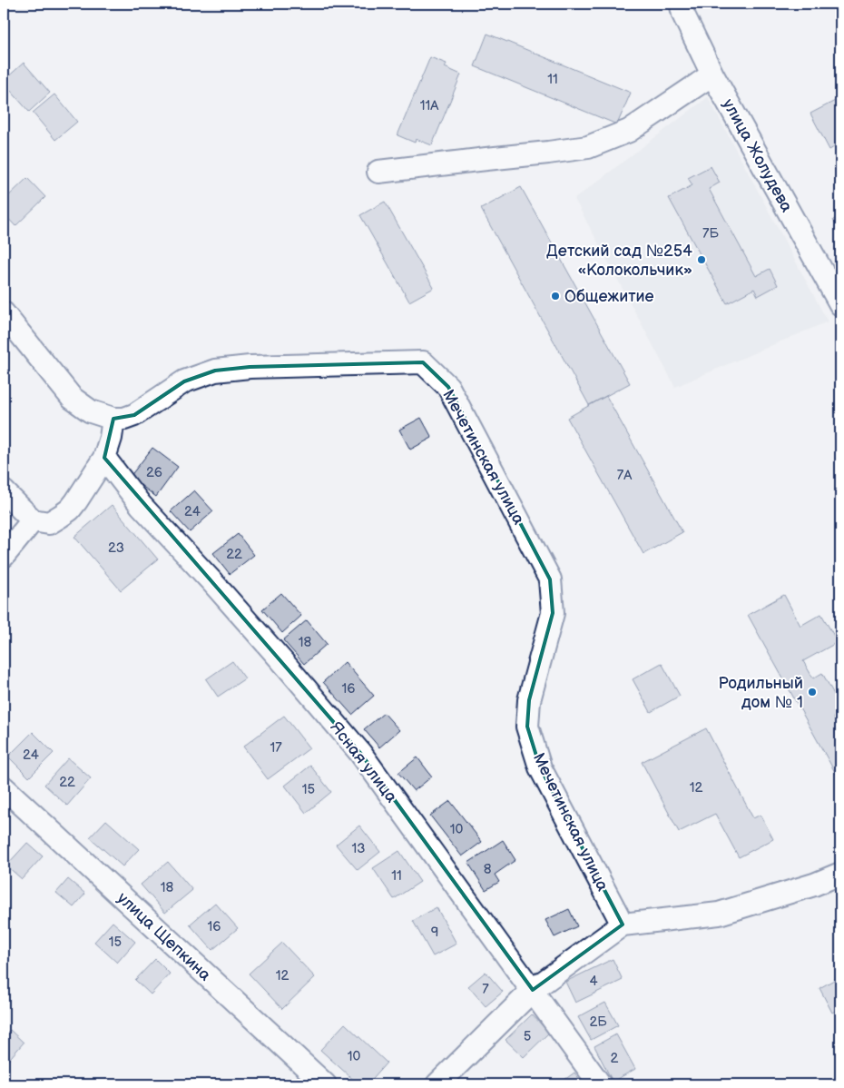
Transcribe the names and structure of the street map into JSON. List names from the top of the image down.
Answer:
{
  "streets": {
    "street": [
      "улица Жолудева",
      "Мечетинская улица",
      "Ясная улица",
      "улица Щепкина"
    ]
  },
  "places": ["Детский сад №254 «Колокольчик»", "Общежитие", "Родильный дом № 1"],
  "house_numbers": [
    "11",
    "11А",
    "7Б",
    "26",
    "7А",
    "24",
    "23",
    "22",
    "18",
    "16",
    "17",
    "24",
    "22",
    "12",
    "15",
    "10",
    "13",
    "8",
    "11",
    "18",
    "16",
    "9",
    "15",
    "12",
    "4",
    "7",
    "2Б",
    "5",
    "10",
    "2"
  ]
}
